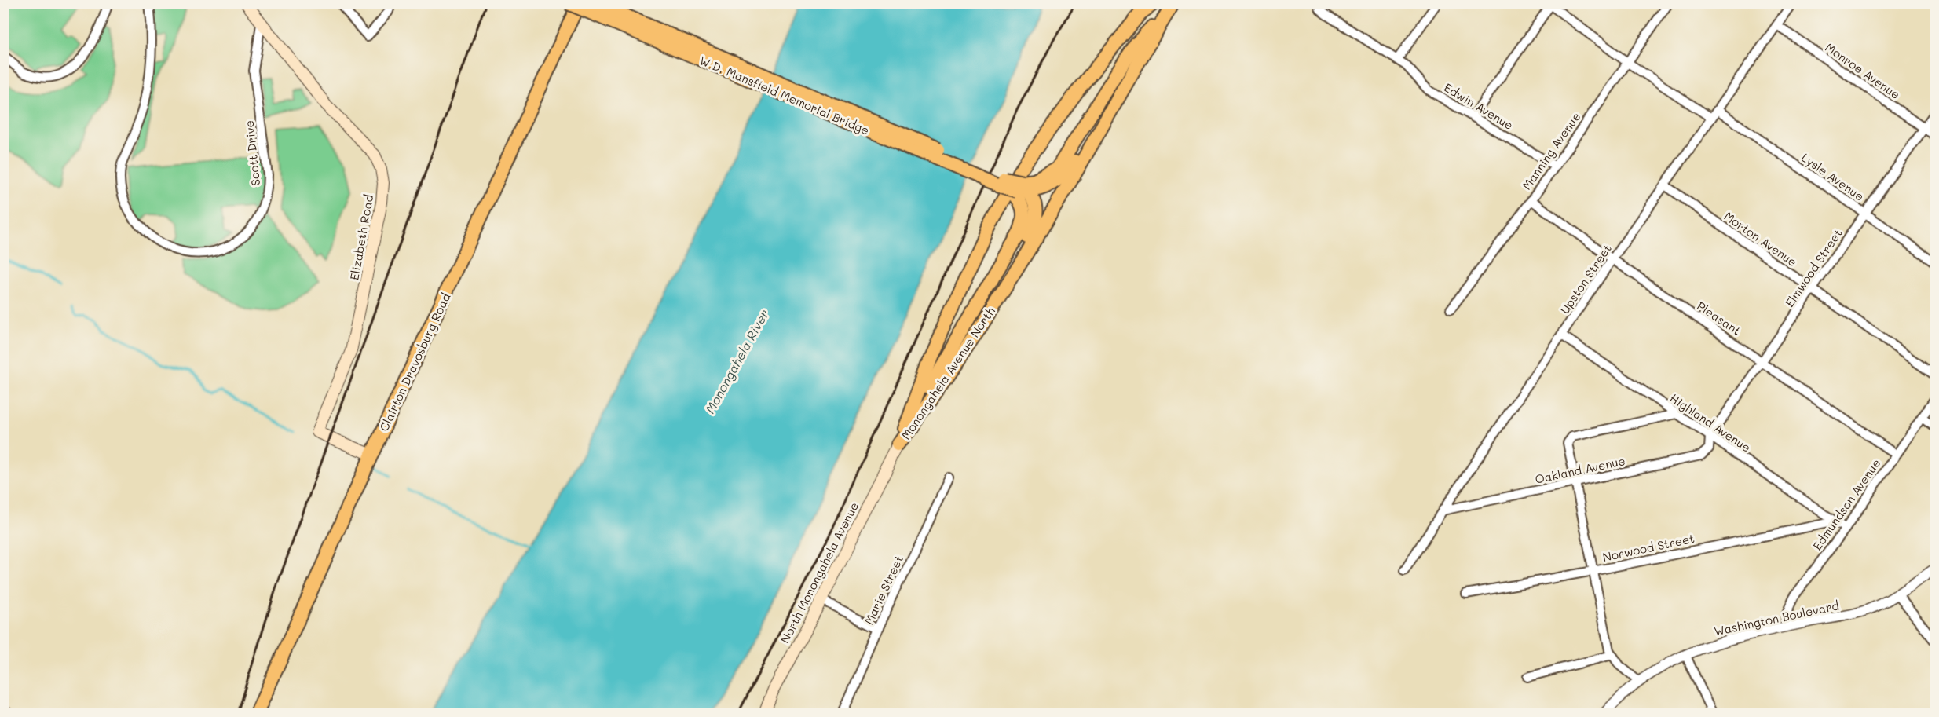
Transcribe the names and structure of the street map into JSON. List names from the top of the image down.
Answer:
{
  "streets": {
    "main road": [
      "W.D. Mansfield Memorial Bridge",
      "Elizabeth Road",
      "Clairton Dravosburg Road",
      "Monongahela Avenue North",
      "North Monongahela Avenue"
    ],
    "street": [
      "Monroe Avenue",
      "Edwin Avenue",
      "Manning Avenue",
      "Scott Drive",
      "Lysle Avenue",
      "Morton Avenue",
      "Elmwood Street",
      "Upston Street",
      "Pleasant",
      "Highland Avenue",
      "Oakland Avenue",
      "Edmundson Avenue",
      "Norwood Street",
      "Marie Street",
      "Washington Boulevard"
    ]
  },
  "crossings": [
    ["Monroe Avenue", "Elmwood Street"],
    ["Monroe Avenue", "Upston Street"],
    ["W.D. Mansfield Memorial Bridge", "Clairton Dravosburg Road"],
    ["Edwin Avenue", "Manning Avenue"],
    ["Manning Avenue", "Pleasant"],
    ["Scott Drive", "Elizabeth Road"],
    ["Lysle Avenue", "Elmwood Street"],
    ["Lysle Avenue", "Upston Street"],
    ["Elizabeth Road", "Clairton Dravosburg Road"],
    ["Morton Avenue", "Elmwood Street"],
    ["Morton Avenue", "Upston Street"],
    ["Elmwood Street", "Pleasant"],
    ["Elmwood Street", "Highland Avenue"],
    ["Elmwood Street", "Oakland Avenue"],
    ["Upston Street", "Pleasant"],
    ["Upston Street", "Highland Avenue"],
    ["Upston Street", "Oakland Avenue"],
    ["Pleasant", "Edmundson Avenue"],
    ["Monongahela Avenue North", "North Monongahela Avenue"],
    ["Highland Avenue", "Oakland Avenue"],
    ["Highland Avenue", "Edmundson Avenue"],
    ["Highland Avenue", "Norwood Street"],
    ["Edmundson Avenue", "Washington Boulevard"]
  ],
  "water": ["Monongahela River"]
}
